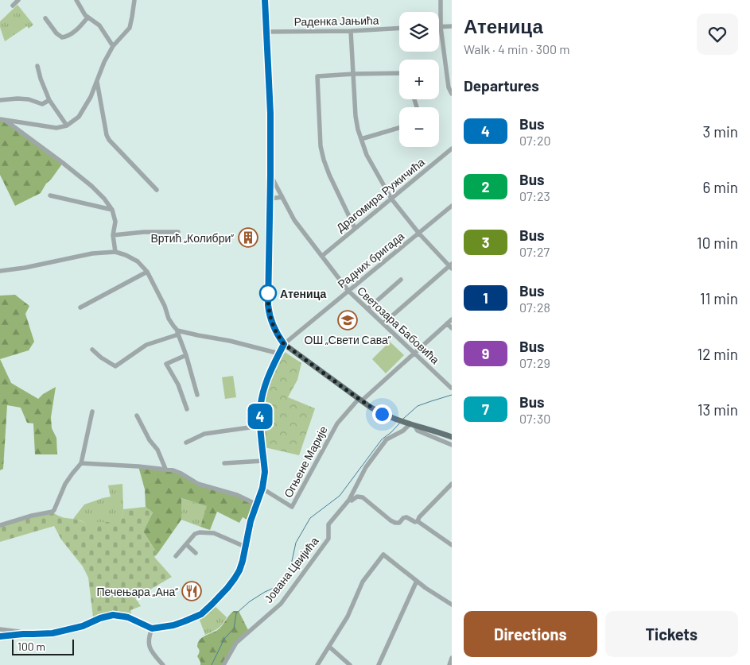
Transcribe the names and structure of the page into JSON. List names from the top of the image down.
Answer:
{
  "streets": {
    "street": [
      "Раденка Јањића",
      "Драгомира Ружичића",
      "Радних бригада",
      "Светозара Бабовића",
      "Огњене Марије",
      "Јована Цвијића"
    ]
  },
  "crossings": [
    ["Драгомира Ружичића", "Светозара Бабовића"],
    ["Радних бригада", "Светозара Бабовића"]
  ],
  "places": {
    "building": ["Вртић „Колибри”"],
    "other": ["Атеница"],
    "school or university": ["ОШ „Свети Сава”"],
    "restaurant": ["Печењара „Ана”"]
  },
  "lines": ["bus line 4"],
  "scale_bar": "100 m",
  "page": {
    "on_map": "4",
    "heading": [
      ["Атеница", "Walk · 4 min · 300 m"],
      "Departures"
    ],
    "map_buttons": ["+", "−"],
    "list": [
      {
        "mark": "4",
        "name": "Bus",
        "note": "07:20",
        "value": "3 min"
      },
      {
        "mark": "2",
        "name": "Bus",
        "note": "07:23",
        "value": "6 min"
      },
      {
        "mark": "3",
        "name": "Bus",
        "note": "07:27",
        "value": "10 min"
      },
      {
        "mark": "1",
        "name": "Bus",
        "note": "07:28",
        "value": "11 min"
      },
      {
        "mark": "9",
        "name": "Bus",
        "note": "07:29",
        "value": "12 min"
      },
      {
        "mark": "7",
        "name": "Bus",
        "note": "07:30",
        "value": "13 min"
      }
    ],
    "buttons": ["Directions", "Tickets"],
    "scale": "100 m"
  }
}
